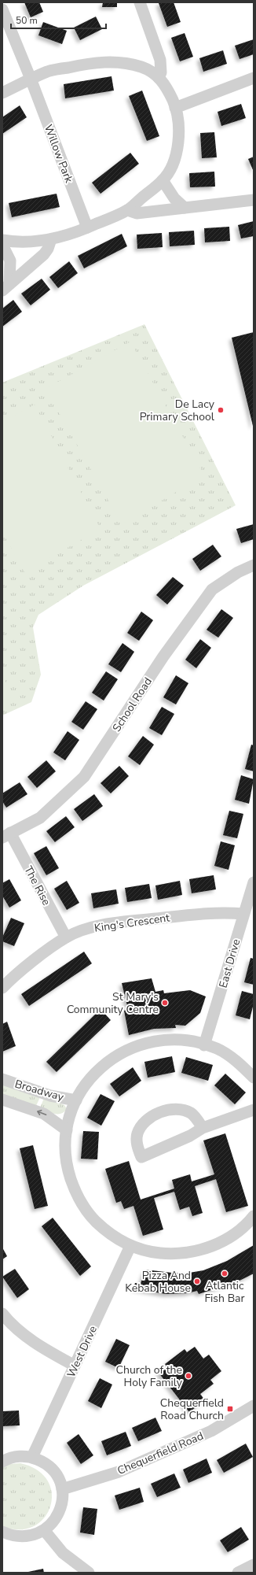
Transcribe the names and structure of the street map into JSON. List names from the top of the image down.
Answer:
{
  "streets": {
    "street": [
      "Willow Park",
      "School Road",
      "The Rise",
      "King's Crescent",
      "East Drive",
      "Broadway",
      "West Drive",
      "Chequerfield Road"
    ]
  },
  "crossings": [
    ["School Road", "The Rise"],
    ["The Rise", "King's Crescent"],
    ["King's Crescent", "East Drive"]
  ],
  "places": {
    "other": [
      "De Lacy Primary School",
      "St Mary's Community Centre",
      "Atlantic Fish Bar",
      "Pizza And Kebab House",
      "Church of the Holy Family"
    ],
    "transit": ["Chequerfield Road Church"]
  },
  "scale_bar": "50 m"
}
